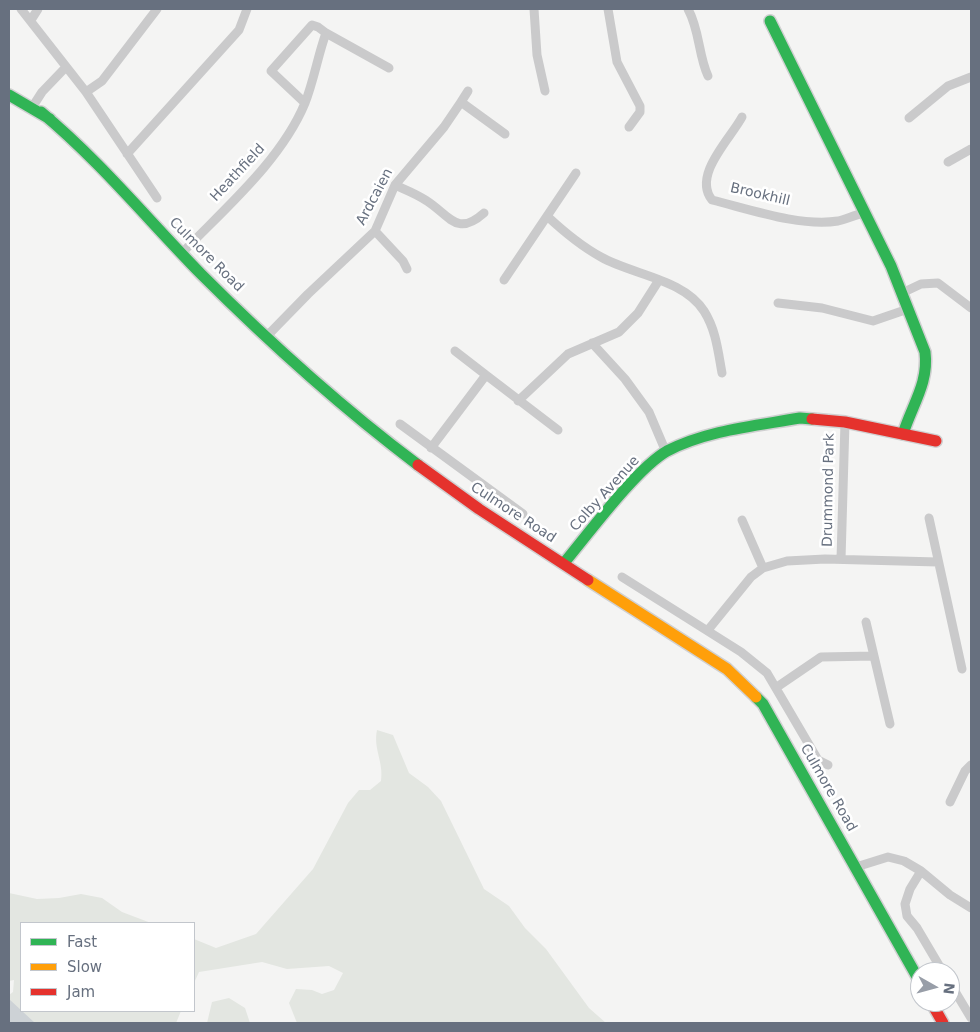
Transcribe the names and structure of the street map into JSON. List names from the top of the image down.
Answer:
{
  "streets": {
    "main road": ["Culmore Road", "Colby Avenue"],
    "street": [
      "Heathfield",
      "Brookhill",
      "Ardcaien",
      "Drummond Park"
    ]
  },
  "crossings": [
    ["Heathfield", "Culmore Road"],
    ["Ardcaien", "Culmore Road"],
    ["Culmore Road", "Colby Avenue"],
    ["Drummond Park", "Colby Avenue"]
  ],
  "legend": ["Fast", "Slow", "Jam"],
  "north": "right"
}
